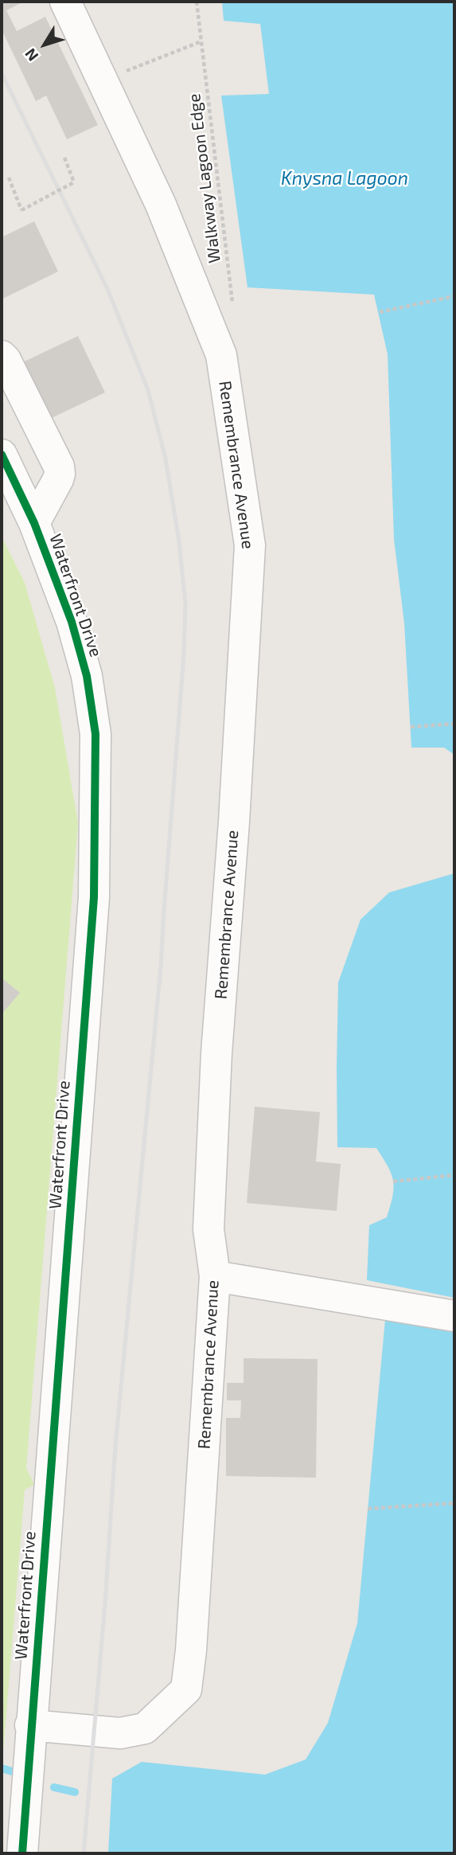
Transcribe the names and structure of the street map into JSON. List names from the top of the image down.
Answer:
{
  "streets": {
    "street": ["Remembrance Avenue", "Waterfront Drive"],
    "path": ["Walkway Lagoon Edge"]
  },
  "crossings": [
    ["Remembrance Avenue", "Waterfront Drive"]
  ],
  "water": ["Knysna Lagoon"],
  "north": "bottom left"
}
